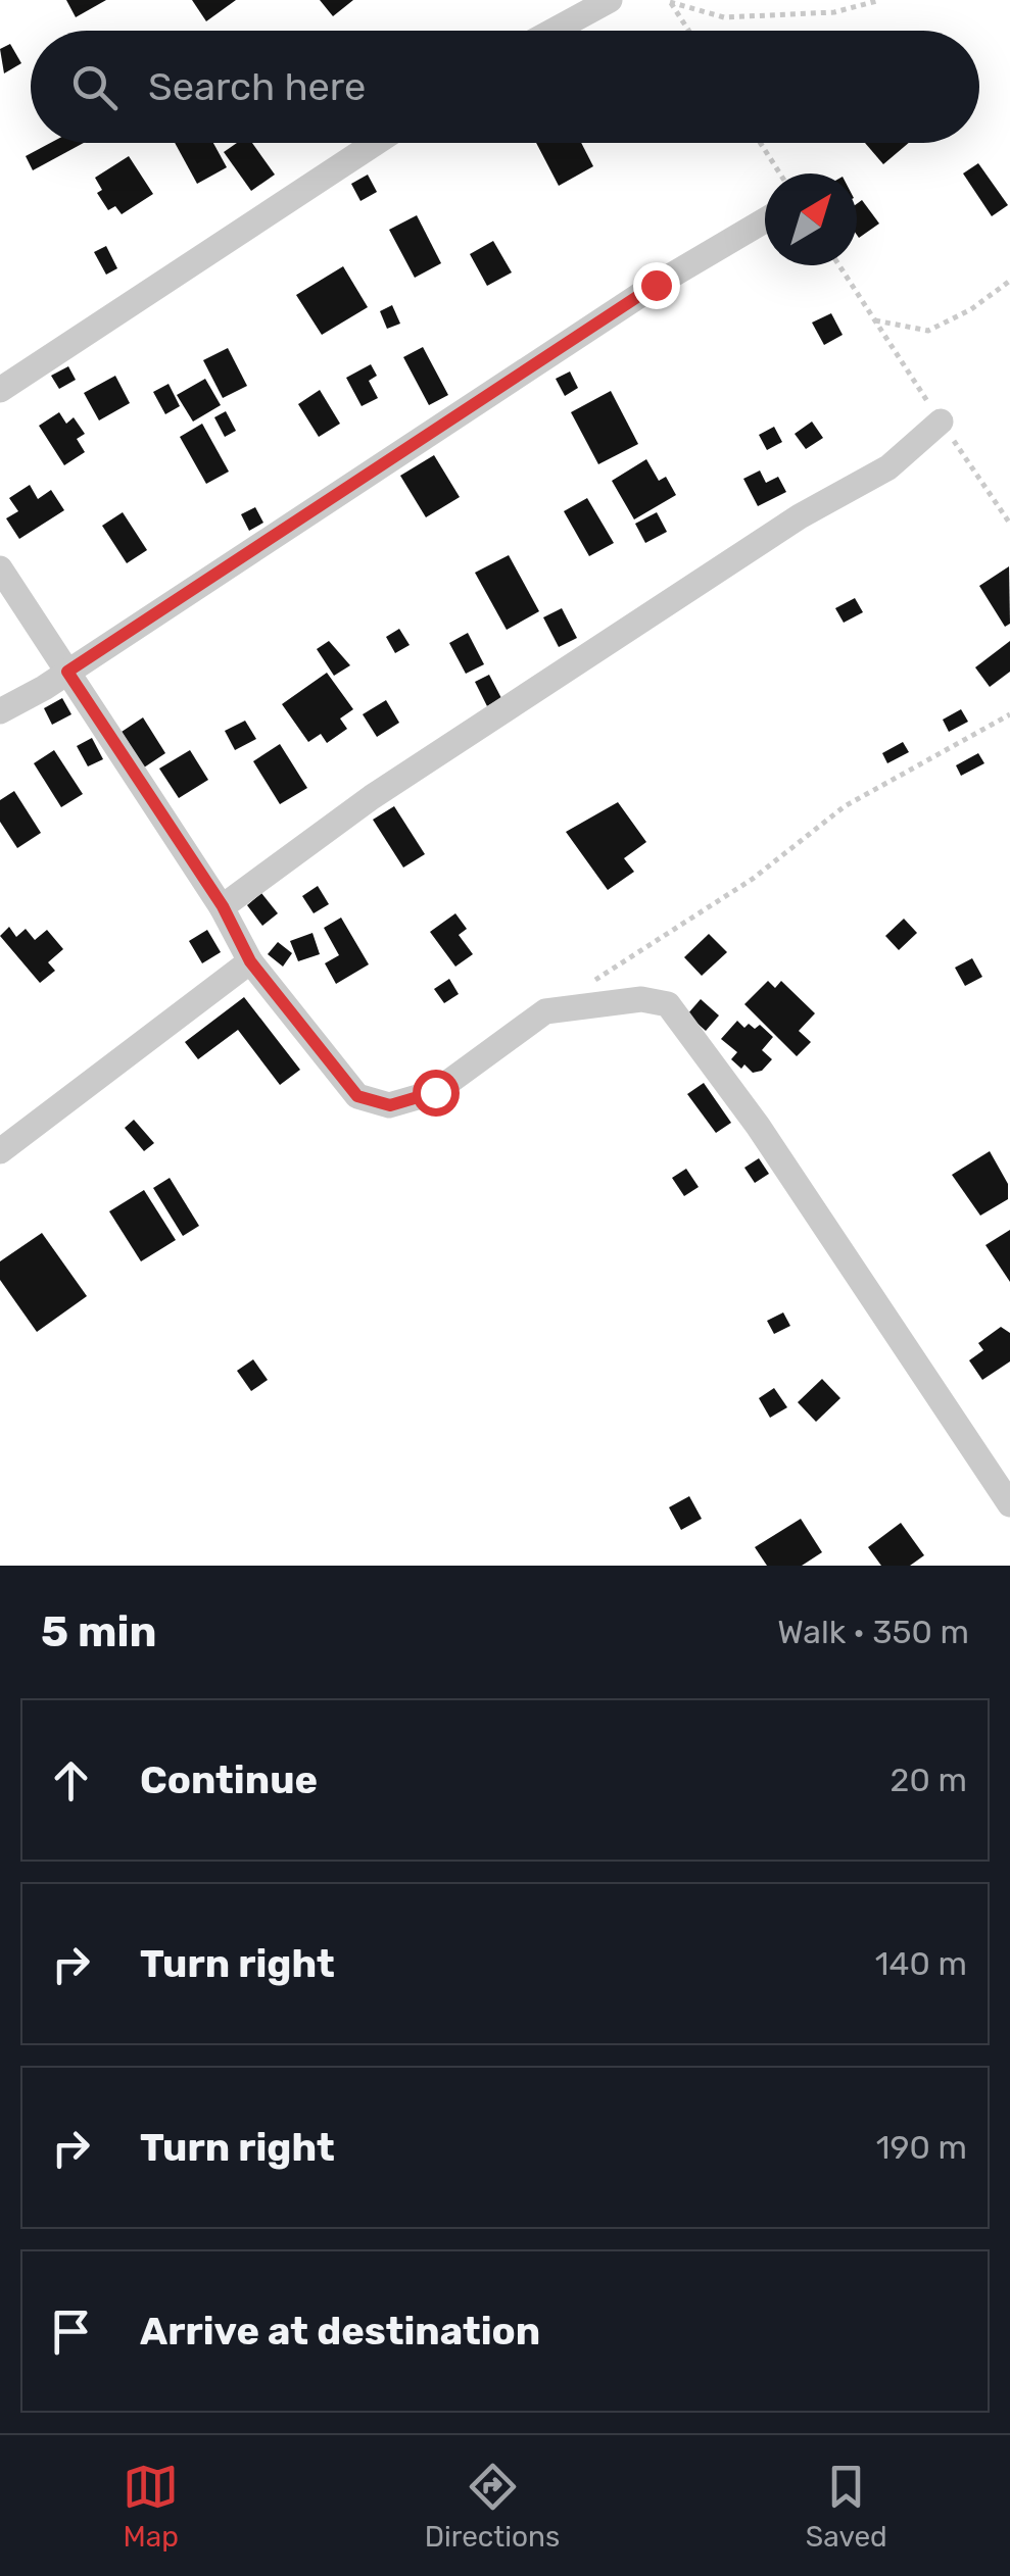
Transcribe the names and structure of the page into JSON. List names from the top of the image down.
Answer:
{
  "north": "top right",
  "page": {
    "search": "Search here",
    "heading": ["5 min", "Walk · 350 m"],
    "list": [
      ["Continue", "20 m"],
      ["Turn right", "140 m"],
      ["Turn right", "190 m"],
      "Arrive at destination"
    ],
    "nav": ["Map", "Directions", "Saved"]
  }
}
